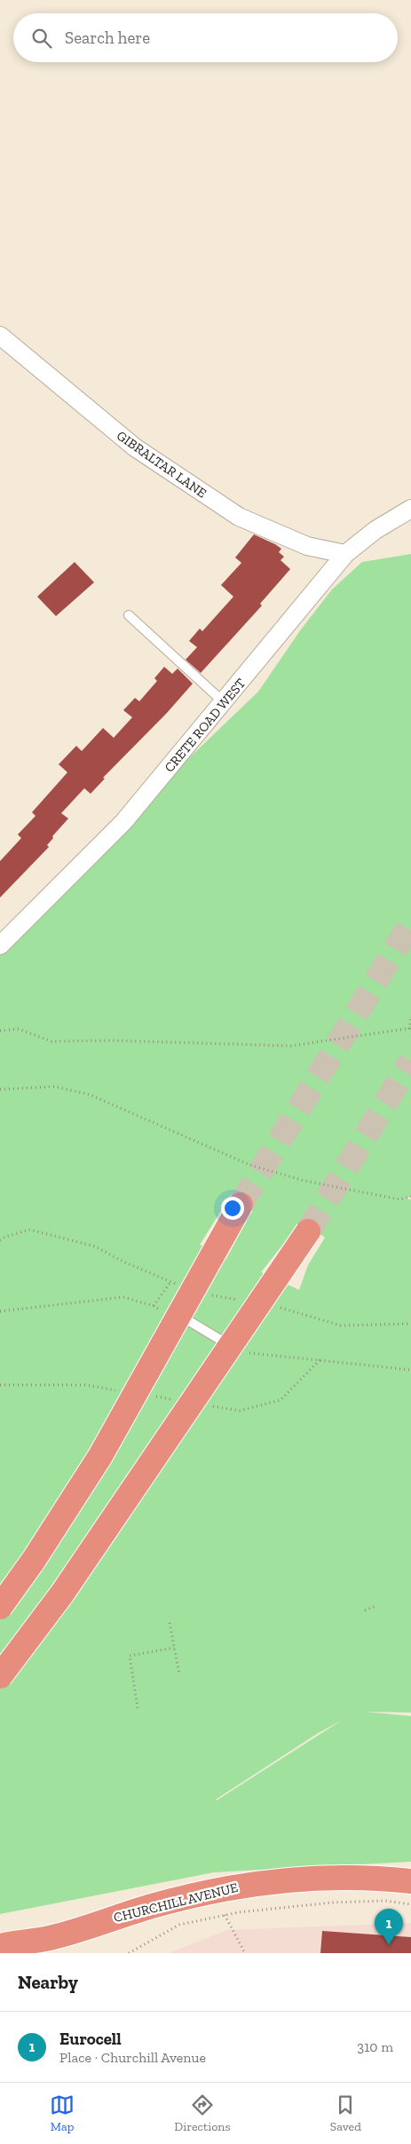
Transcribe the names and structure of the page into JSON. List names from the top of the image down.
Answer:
{
  "streets": {
    "highway": ["CHURCHILL AVENUE"],
    "street": ["GIBRALTAR LANE", "CRETE ROAD WEST"]
  },
  "crossings": [
    ["GIBRALTAR LANE", "CRETE ROAD WEST"]
  ],
  "page": {
    "search": "Search here",
    "pins": "1",
    "heading": "Nearby",
    "list": [
      {
        "mark": "1",
        "name": "Eurocell",
        "note": "Place · Churchill Avenue",
        "value": "310 m"
      }
    ],
    "nav": ["Map", "Directions", "Saved"]
  }
}
